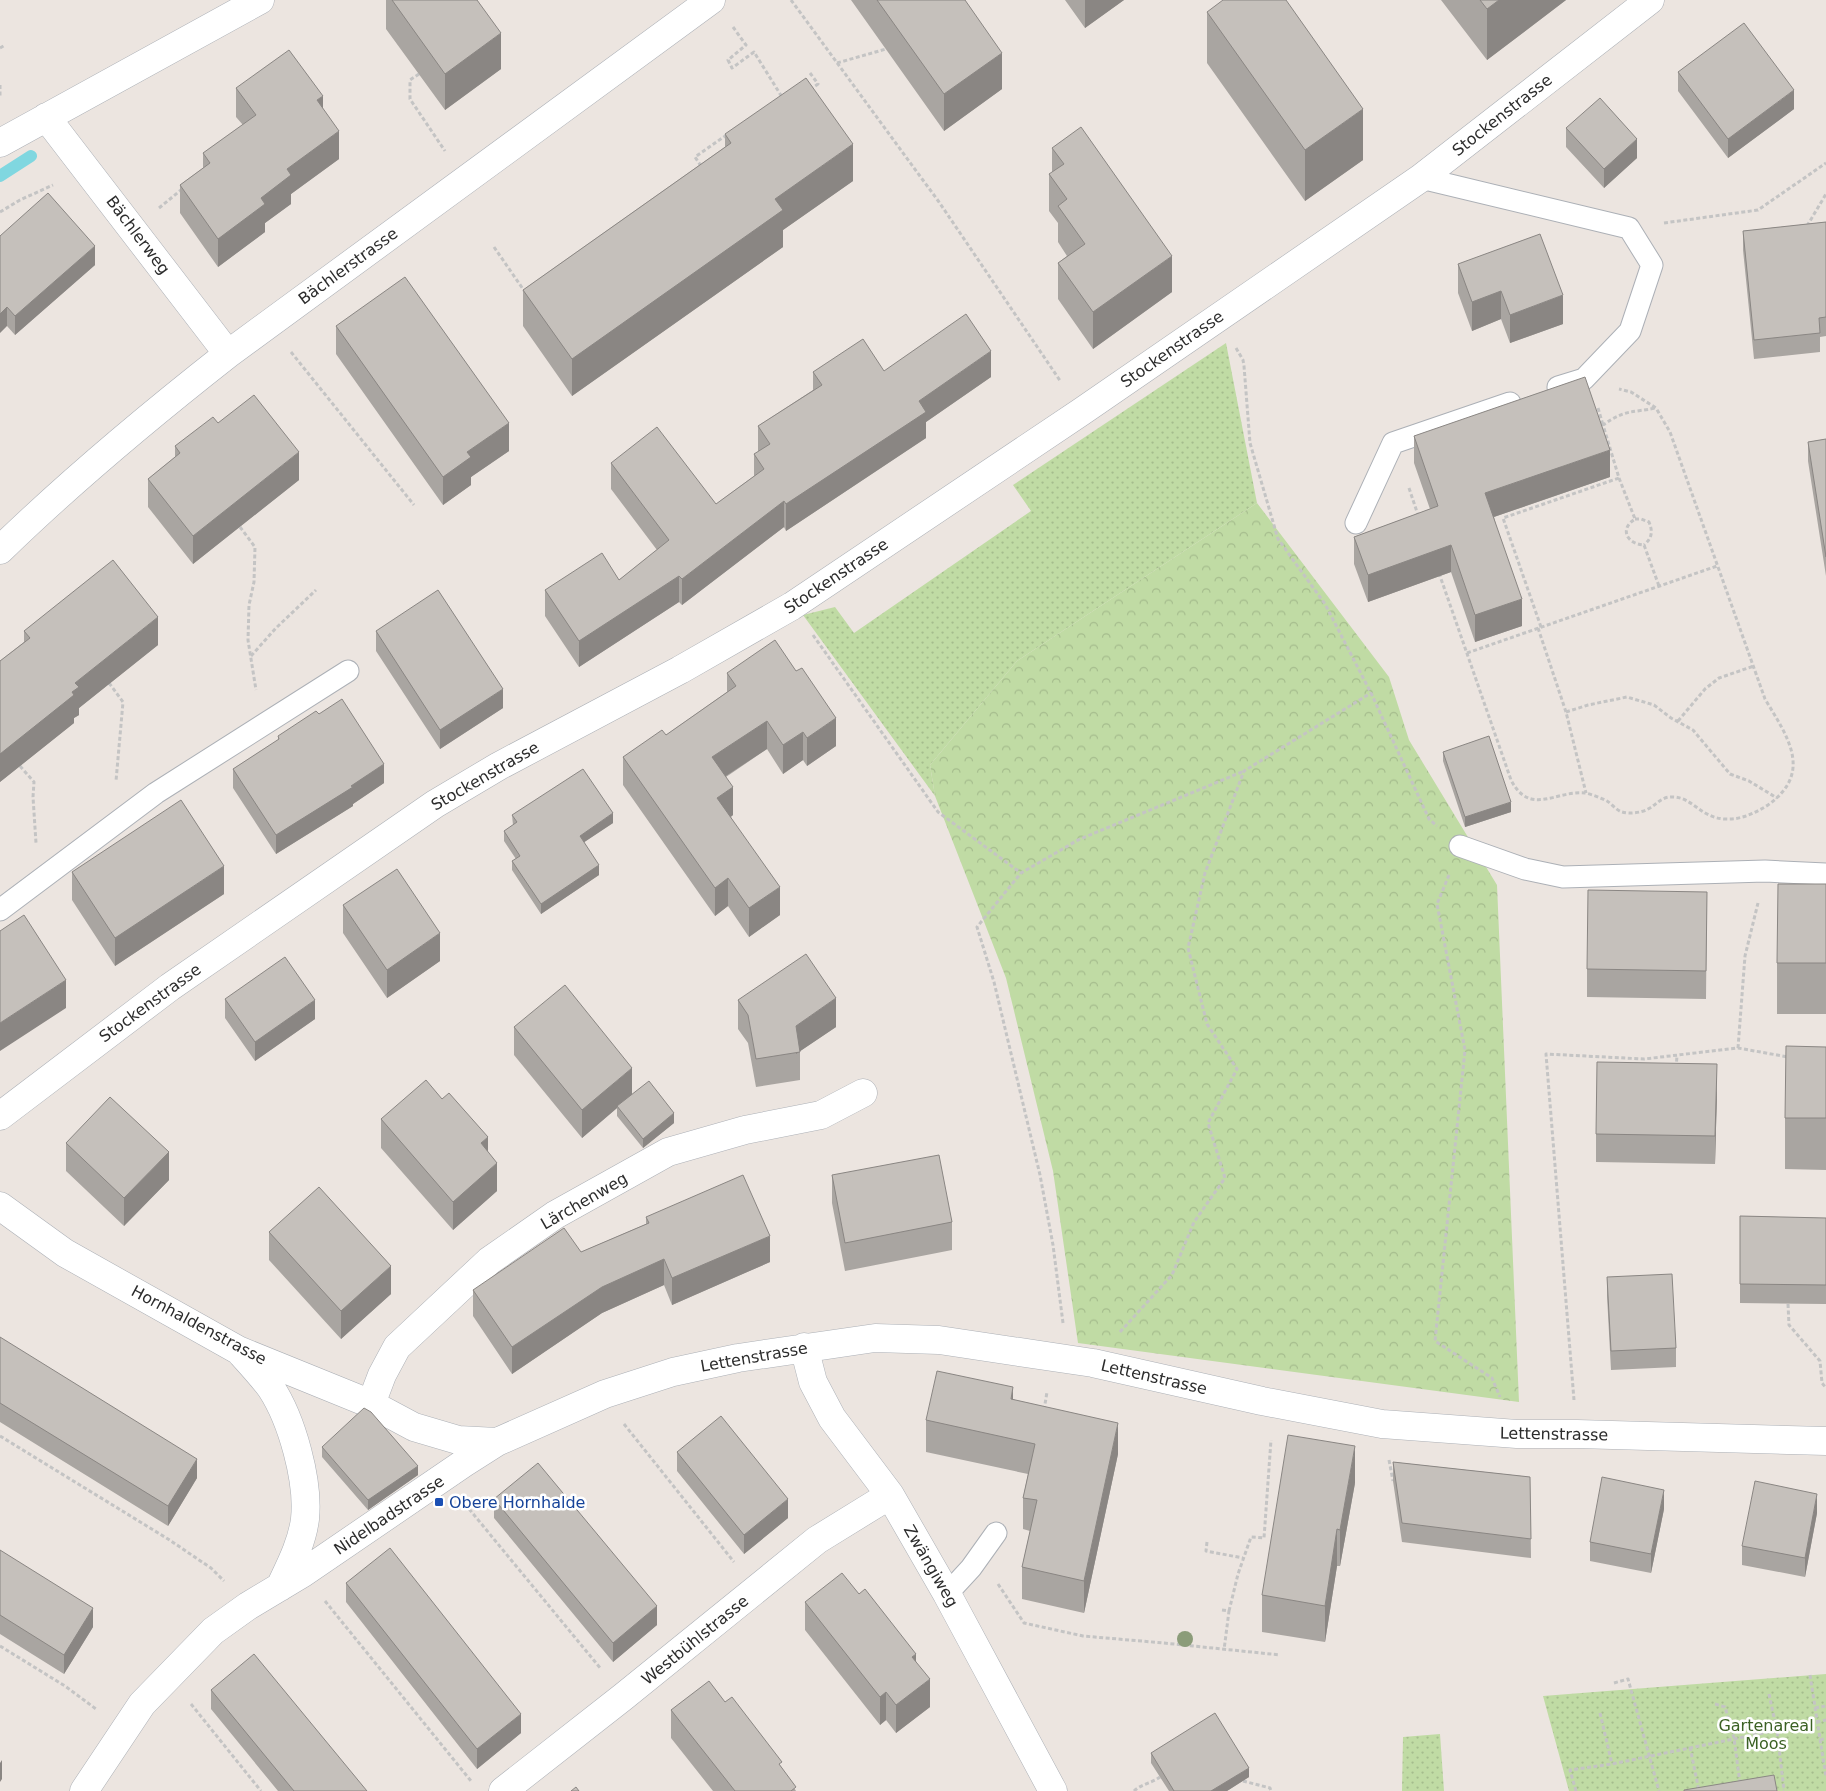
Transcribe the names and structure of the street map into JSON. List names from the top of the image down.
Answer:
{
  "streets": {
    "street": [
      "Stockenstrasse",
      "Bächlerweg",
      "Bächlerstrasse",
      "Lärchenweg",
      "Hornhaldenstrasse",
      "Lettenstrasse",
      "Nidelbadstrasse",
      "Zwängiweg",
      "Westbühlstrasse"
    ]
  },
  "crossings": [
    ["Bächlerweg", "Bächlerstrasse"],
    ["Lärchenweg", "Hornhaldenstrasse"],
    ["Hornhaldenstrasse", "Lettenstrasse"],
    ["Hornhaldenstrasse", "Nidelbadstrasse"],
    ["Lettenstrasse", "Nidelbadstrasse"],
    ["Lettenstrasse", "Zwängiweg"],
    ["Zwängiweg", "Westbühlstrasse"]
  ],
  "parks": ["Gartenareal Moos"],
  "places": {
    "transit": ["Obere Hornhalde"]
  }
}
